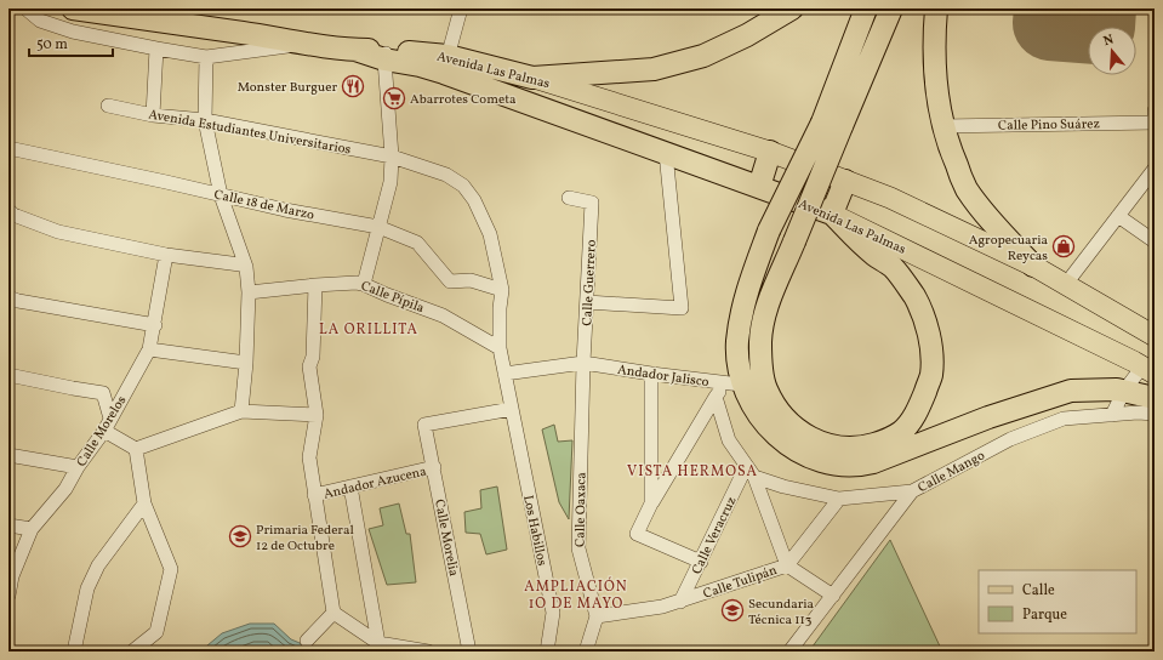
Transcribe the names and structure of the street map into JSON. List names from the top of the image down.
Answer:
{
  "streets": {
    "highway": ["Avenida Las Palmas"],
    "street": [
      "Calle Pino Suárez",
      "Avenida Estudiantes Universitarios",
      "Calle 18 de Marzo",
      "Calle Guerrero",
      "Calle Pípila",
      "Andador Jalisco",
      "Calle Morelos",
      "Calle Mango",
      "Andador Azucena",
      "Calle Oaxaca",
      "Los Habillos",
      "Calle Veracruz",
      "Calle Morelia",
      "Calle Tulipán"
    ]
  },
  "crossings": [
    ["Avenida Estudiantes Universitarios", "Calle 18 de Marzo"],
    ["Avenida Estudiantes Universitarios", "Los Habillos"],
    ["Calle 18 de Marzo", "Los Habillos"],
    ["Calle Guerrero", "Andador Jalisco"],
    ["Calle Guerrero", "Calle Oaxaca"],
    ["Calle Pípila", "Los Habillos"],
    ["Andador Jalisco", "Calle Oaxaca"],
    ["Andador Jalisco", "Los Habillos"],
    ["Andador Azucena", "Calle Morelia"],
    ["Calle Oaxaca", "Calle Tulipán"],
    ["Los Habillos", "Calle Morelia"],
    ["Calle Veracruz", "Calle Tulipán"]
  ],
  "districts": ["LA ORILLITA", "VISTA HERMOSA", "AMPLIACIÓN 1O DE MAYO"],
  "places": {
    "restaurant": ["Monster Burguer"],
    "supermarket": ["Abarrotes Cometa"],
    "shop": ["Agropecuaria Reycas"],
    "school or university": ["Primaria Federal 12 de Octubre", "Secundaria Técnica 113"]
  },
  "legend": ["Calle", "Parque"],
  "scale_bar": "50 m",
  "north": "top"
}
